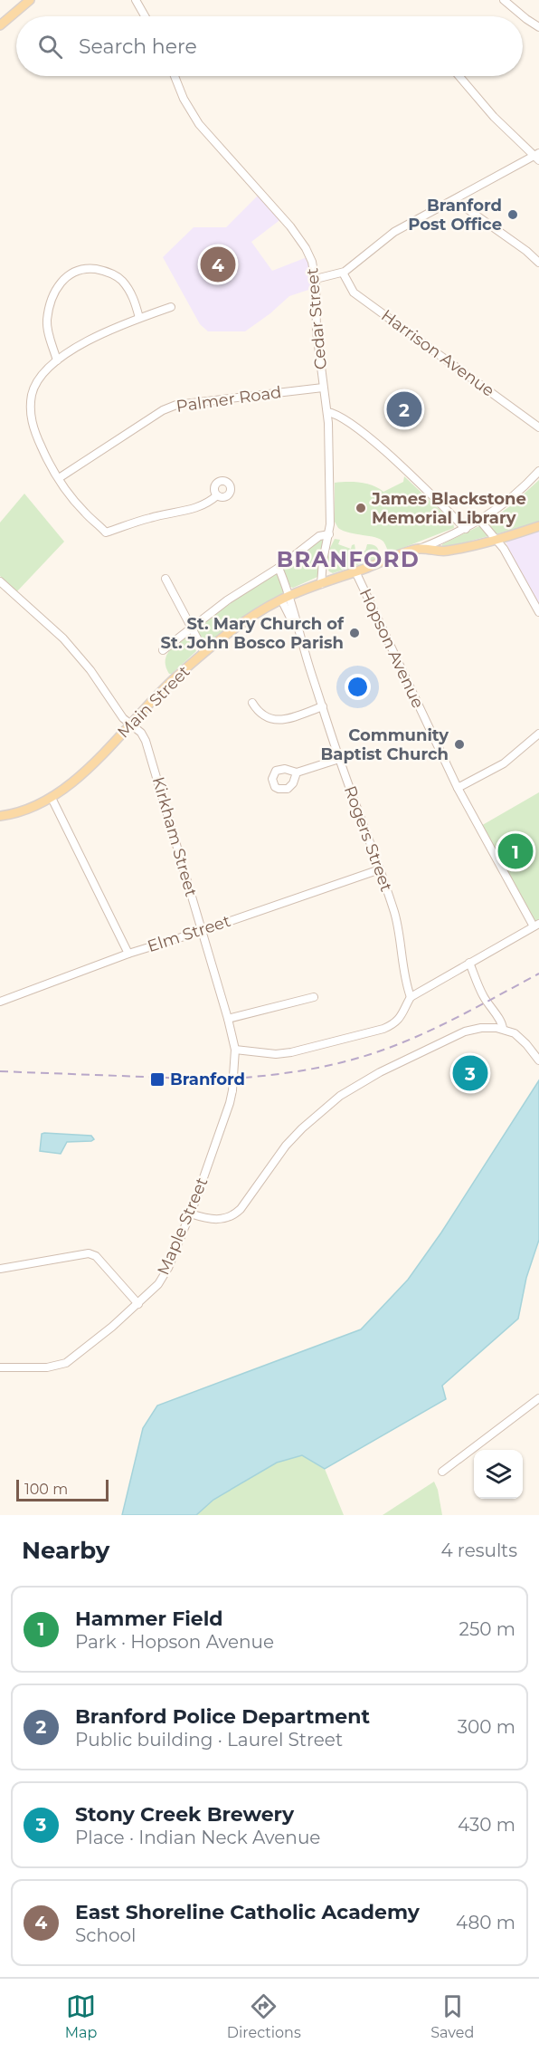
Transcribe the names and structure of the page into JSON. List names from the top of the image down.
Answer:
{
  "streets": {
    "main road": ["Main Street"],
    "street": [
      "Cedar Street",
      "Harrison Avenue",
      "Palmer Road",
      "Hopson Avenue",
      "Kirkham Street",
      "Rogers Street",
      "Elm Street",
      "Maple Street"
    ]
  },
  "crossings": [
    ["Cedar Street", "Palmer Road"],
    ["Cedar Street", "Main Street"],
    ["Hopson Avenue", "Main Street"],
    ["Main Street", "Kirkham Street"],
    ["Main Street", "Rogers Street"],
    ["Kirkham Street", "Elm Street"],
    ["Kirkham Street", "Maple Street"],
    ["Rogers Street", "Elm Street"]
  ],
  "districts": ["BRANFORD"],
  "places": {
    "other": [
      "Branford Post Office",
      "James Blackstone Memorial Library",
      "St. Mary Church of St. John Bosco Parish",
      "Community Baptist Church"
    ],
    "transit": ["Branford"]
  },
  "scale_bar": "100 m",
  "page": {
    "search": "Search here",
    "pins": [
      "4",
      "2",
      "1",
      "3"
    ],
    "scale": "100 m",
    "heading": ["Nearby", "4 results"],
    "list": [
      {
        "mark": "1",
        "name": "Hammer Field",
        "note": "Park · Hopson Avenue",
        "value": "250 m"
      },
      {
        "mark": "2",
        "name": "Branford Police Department",
        "note": "Public building · Laurel Street",
        "value": "300 m"
      },
      {
        "mark": "3",
        "name": "Stony Creek Brewery",
        "note": "Place · Indian Neck Avenue",
        "value": "430 m"
      },
      {
        "mark": "4",
        "name": "East Shoreline Catholic Academy",
        "note": "School",
        "value": "480 m"
      }
    ],
    "nav": ["Map", "Directions", "Saved"]
  }
}
